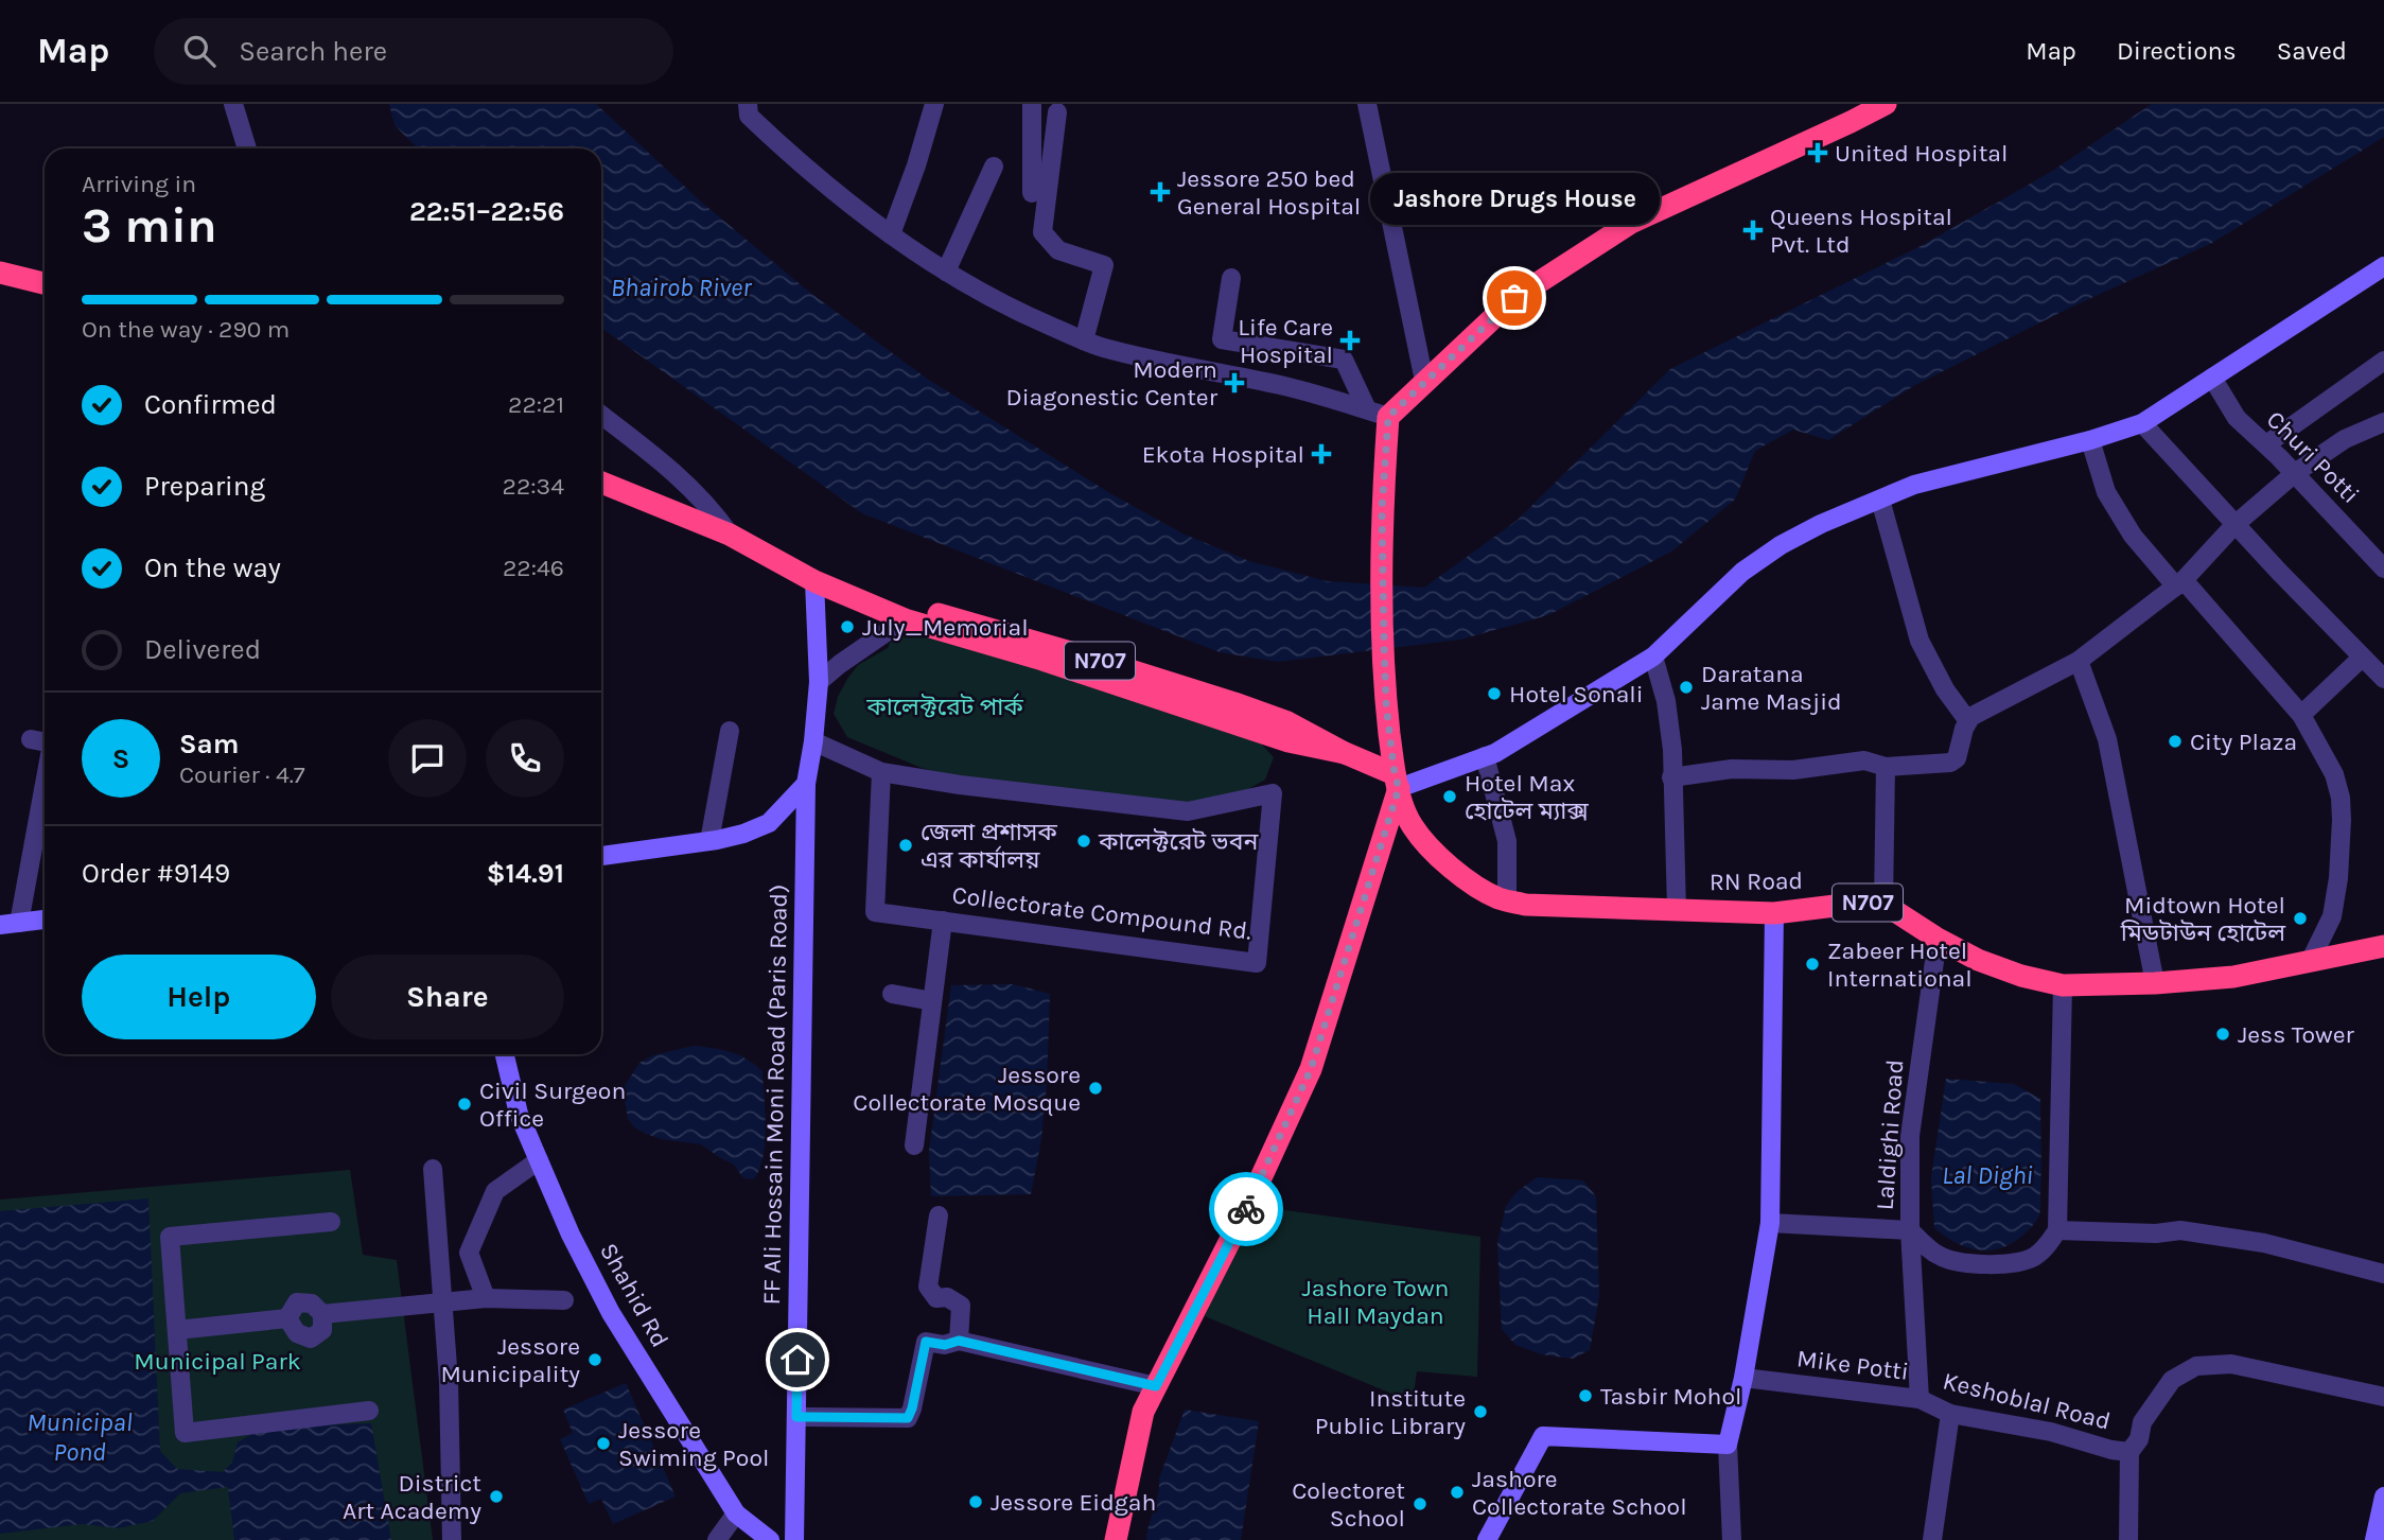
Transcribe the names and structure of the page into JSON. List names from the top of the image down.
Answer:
{
  "streets": {
    "highway": ["N707", "RN Road"],
    "street": [
      "Churi Potti",
      "Collectorate Compound Rd.",
      "FF Ali Hossain Moni Road (Paris Road)",
      "Laldighi Road",
      "Shahid Rd",
      "Mike Potti",
      "Keshoblal Road"
    ]
  },
  "crossings": [
    ["N707", "RN Road"],
    ["N707", "FF Ali Hossain Moni Road (Paris Road)"],
    ["N707", "Laldighi Road"],
    ["Collectorate Compound Rd.", "FF Ali Hossain Moni Road (Paris Road)"],
    ["Laldighi Road", "Mike Potti"],
    ["Mike Potti", "Keshoblal Road"]
  ],
  "water": ["Bhairob River", "Lal Dighi", "Municipal Pond"],
  "parks": ["কালেক্টরেট পার্ক", "Jashore Town Hall Maydan", "Municipal Park"],
  "places": {
    "health": [
      "United Hospital",
      "Jessore 250 bed General Hospital",
      "Queens Hospital Pvt. Ltd",
      "Life Care Hospital",
      "Modern Diagonestic Center",
      "Ekota Hospital"
    ],
    "other": [
      "Jashore Drugs House",
      "July_Memorial",
      "Daratana Jame Masjid",
      "Hotel Sonali",
      "City Plaza",
      "Hotel Max হোটেল ম্যাক্স",
      "কালেক্টরেট ভবন",
      "জেলা প্রশাসক এর কার্যালয়",
      "Midtown Hotel মিডটাউন হোটেল",
      "Zabeer Hotel International",
      "Jess Tower",
      "Jessore Collectorate Mosque",
      "Civil Surgeon Office",
      "Jessore Municipality",
      "Tasbir Mohol",
      "Institute Public Library",
      "Jessore Swiming Pool",
      "Jashore Collectorate School",
      "District Art Academy",
      "Jessore Eidgah",
      "Colectoret School"
    ]
  },
  "page": {
    "header": "Map",
    "search": "Search here",
    "nav": ["Map", "Directions", "Saved"],
    "heading": ["3 min", "Arriving in", "22:51–22:56"],
    "panel": [
      "Sam",
      "Courier · 4.7",
      "Order #9149",
      "$14.91"
    ],
    "bubble": "Jashore Drugs House",
    "bar": "On the way · 290 m",
    "list": [
      ["Confirmed", "22:21"],
      ["Preparing", "22:34"],
      ["On the way", "22:46"],
      "Delivered"
    ],
    "round": "S",
    "buttons": ["Help", "Share"]
  }
}
